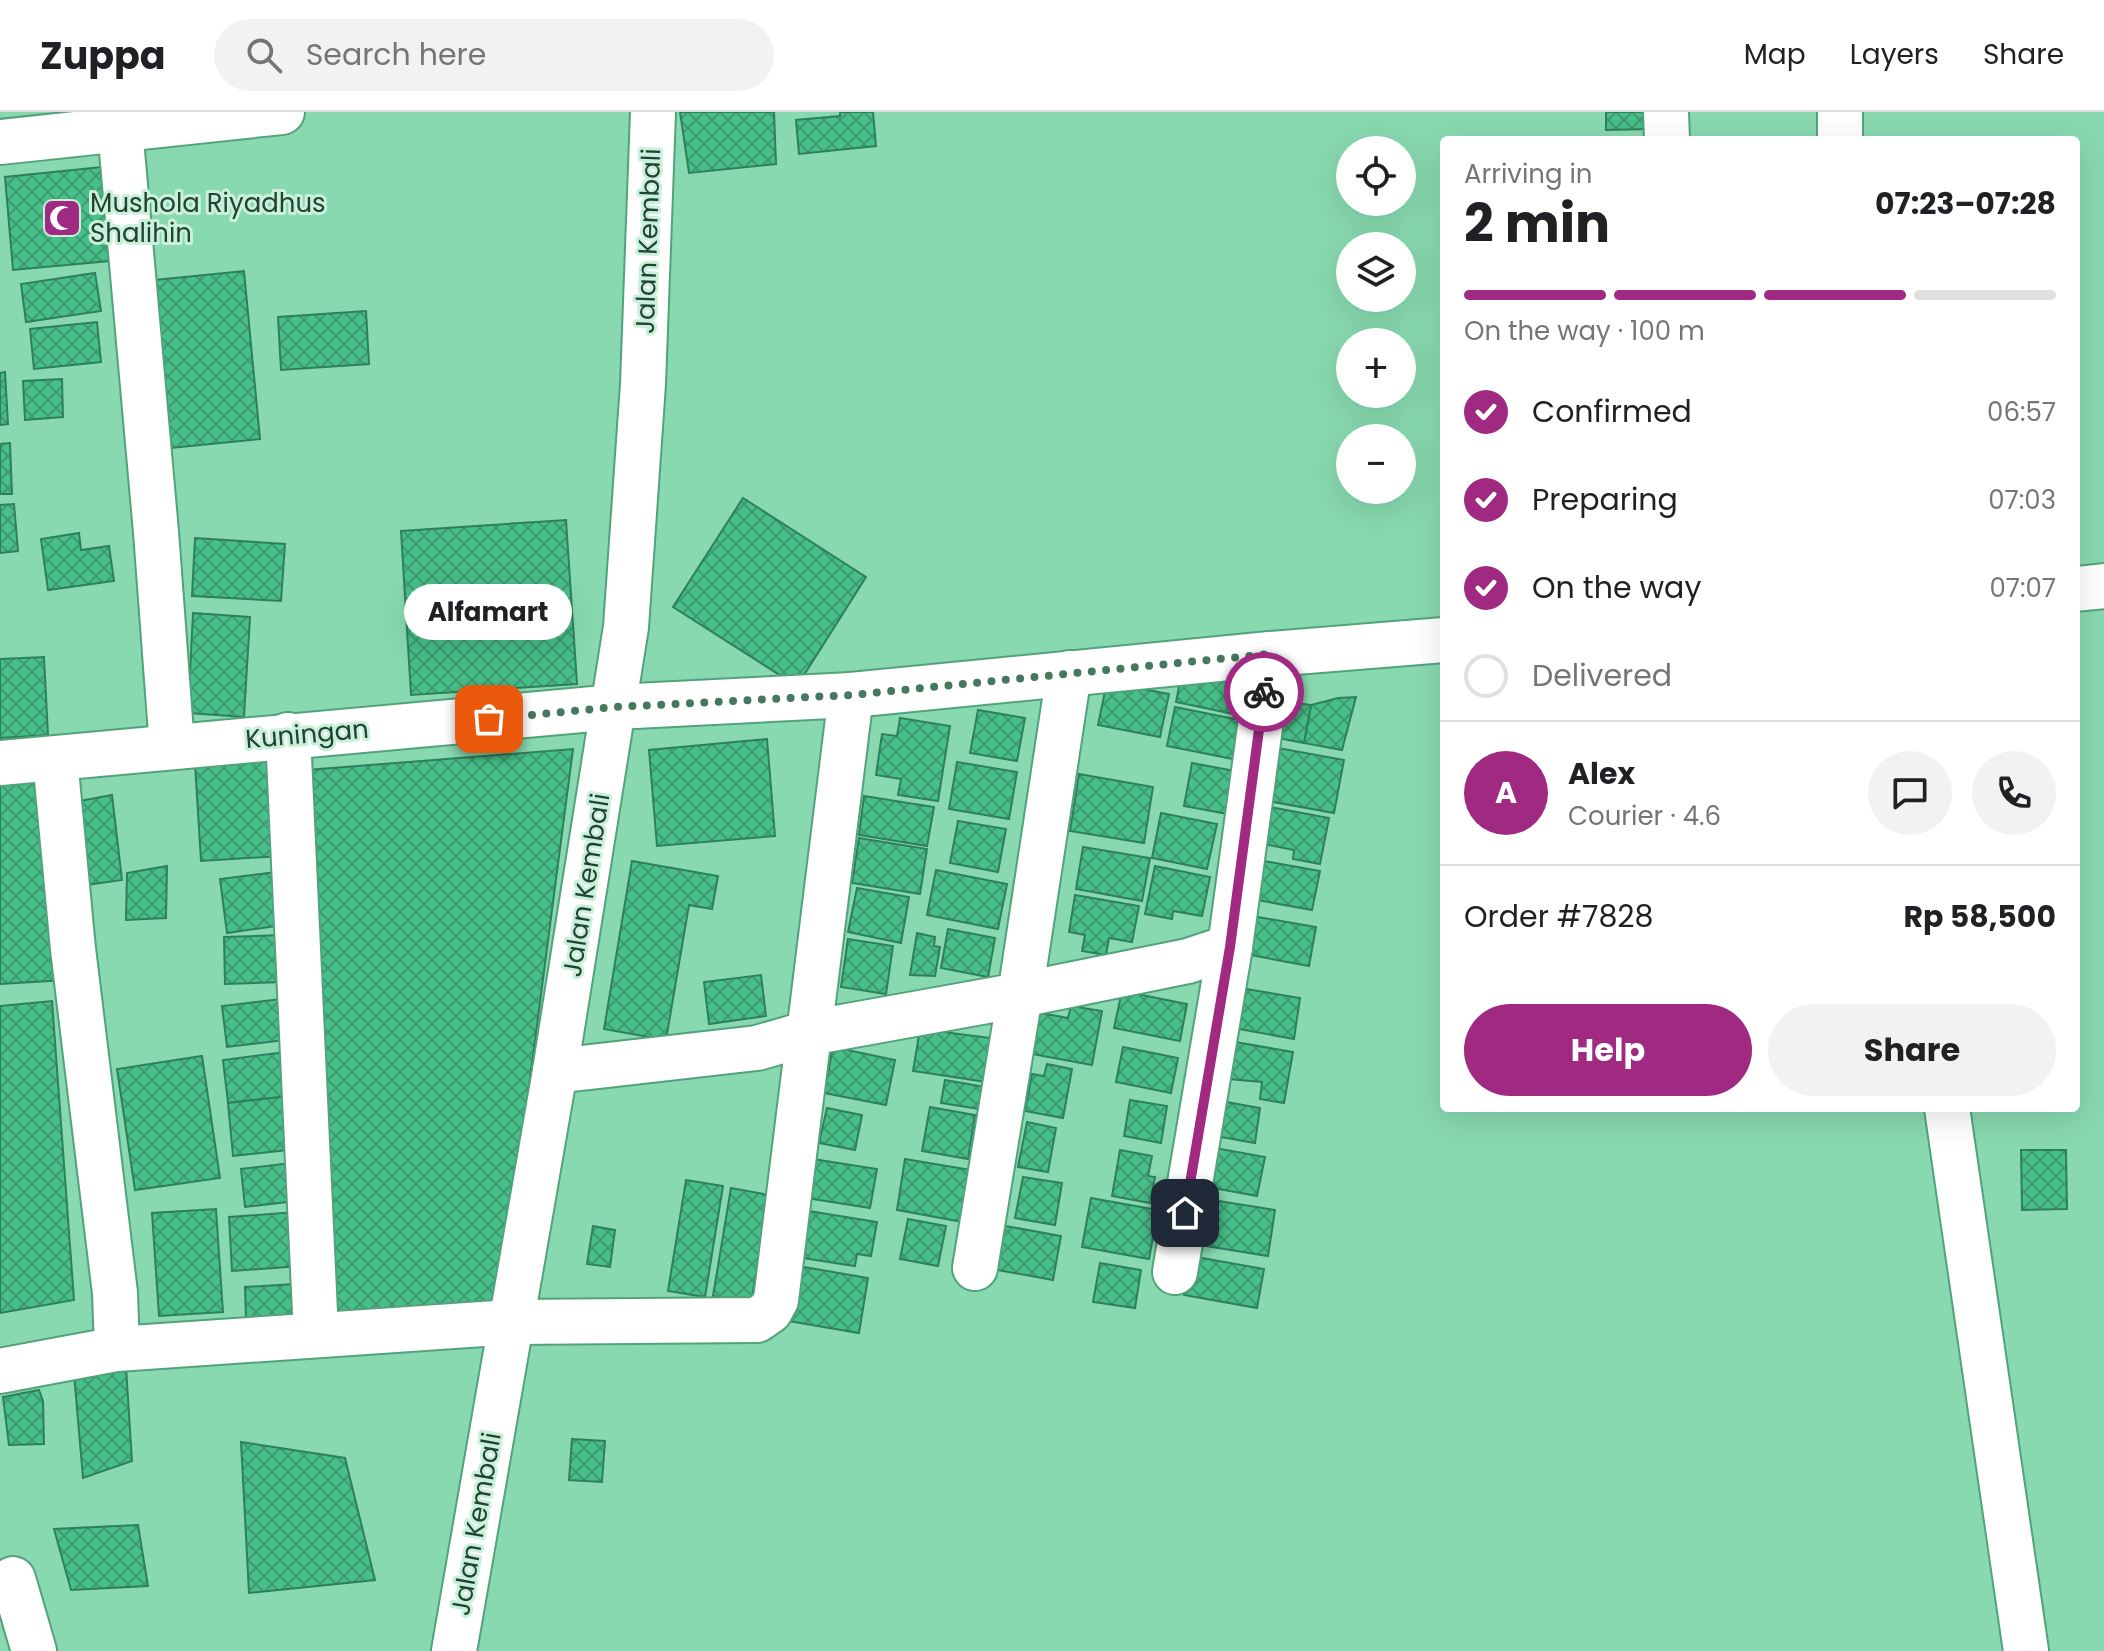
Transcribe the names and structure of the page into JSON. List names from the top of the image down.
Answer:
{
  "streets": {
    "street": ["Jalan Kembali", "Kuningan"]
  },
  "crossings": [
    ["Jalan Kembali", "Kuningan"]
  ],
  "places": {
    "mosque": ["Mushola Riyadhus Shalihin"],
    "other": ["Alfamart"]
  },
  "page": {
    "header": "Zuppa",
    "search": "Search here",
    "nav": ["Map", "Layers", "Share"],
    "map_buttons": ["+", "−"],
    "heading": ["2 min", "Arriving in", "07:23–07:28"],
    "panel": [
      "Alex",
      "Courier · 4.6",
      "Order #7828",
      "Rp 58,500"
    ],
    "bar": "On the way · 100 m",
    "list": [
      ["Confirmed", "06:57"],
      ["Preparing", "07:03"],
      ["On the way", "07:07"],
      "Delivered"
    ],
    "bubble": "Alfamart",
    "round": "A",
    "buttons": ["Help", "Share"]
  }
}
